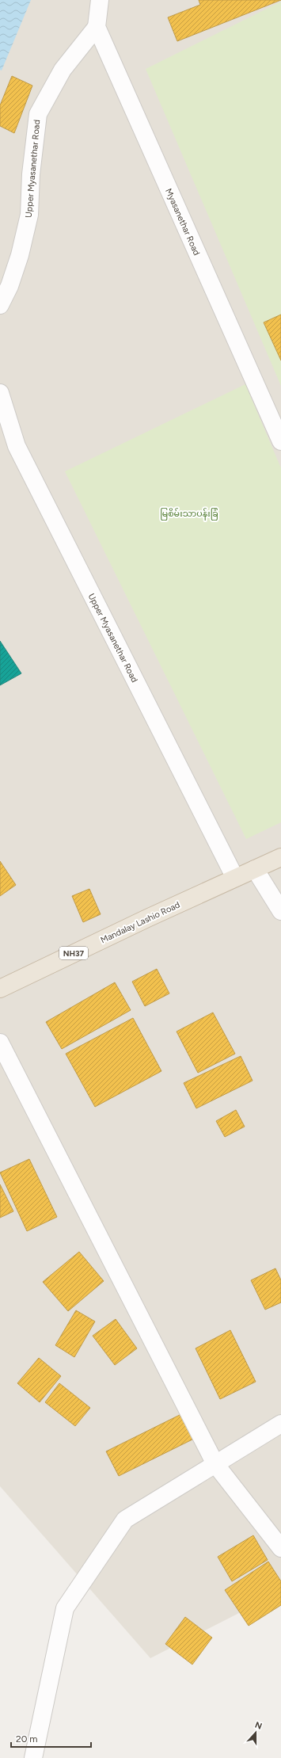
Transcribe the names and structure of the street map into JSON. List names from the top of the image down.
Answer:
{
  "streets": {
    "highway": ["Mandalay Lashio Road", "NH37"],
    "street": ["Upper Myasanethar Road", "Myasanethar Road"]
  },
  "crossings": [
    ["Upper Myasanethar Road", "Myasanethar Road"],
    ["Upper Myasanethar Road", "Mandalay Lashio Road"]
  ],
  "parks": ["မြစိမ်းသာပန်းခြံ"],
  "scale_bar": "20 m",
  "north": "top"
}
